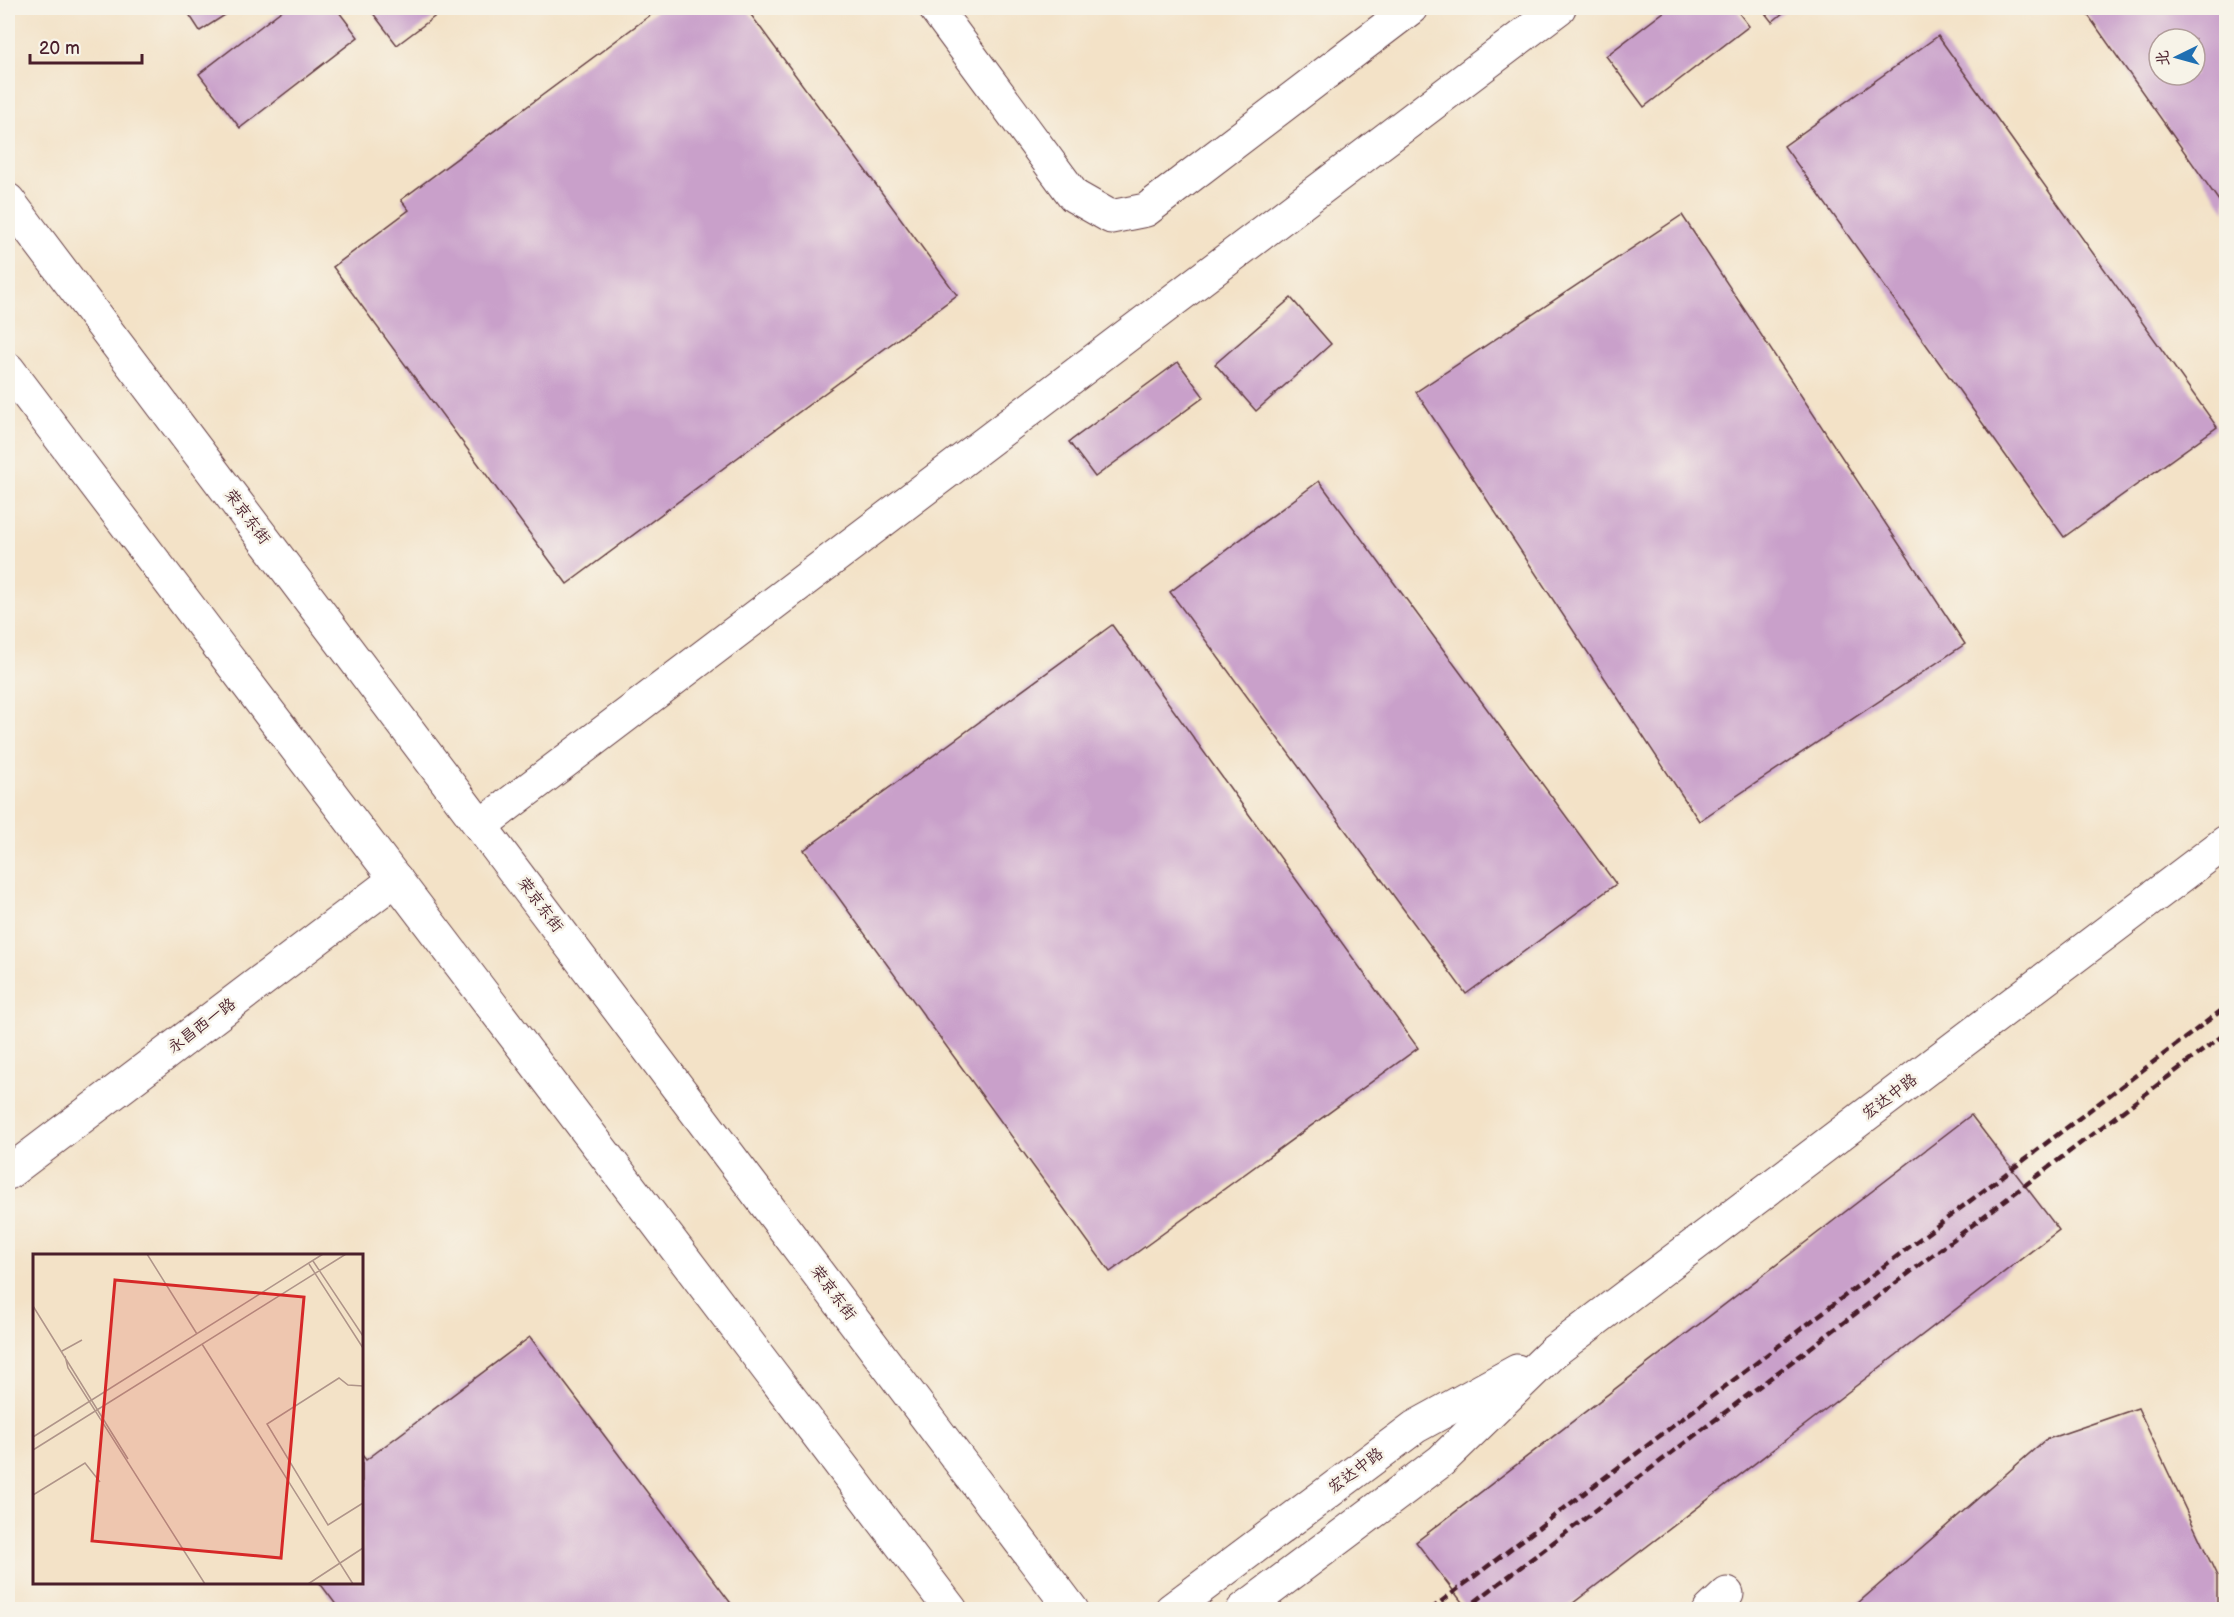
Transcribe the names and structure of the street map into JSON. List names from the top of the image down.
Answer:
{
  "streets": {
    "street": ["荣京东街", "永昌西一路", "宏达中路"]
  },
  "scale_bar": "20 m",
  "north": "left"
}
